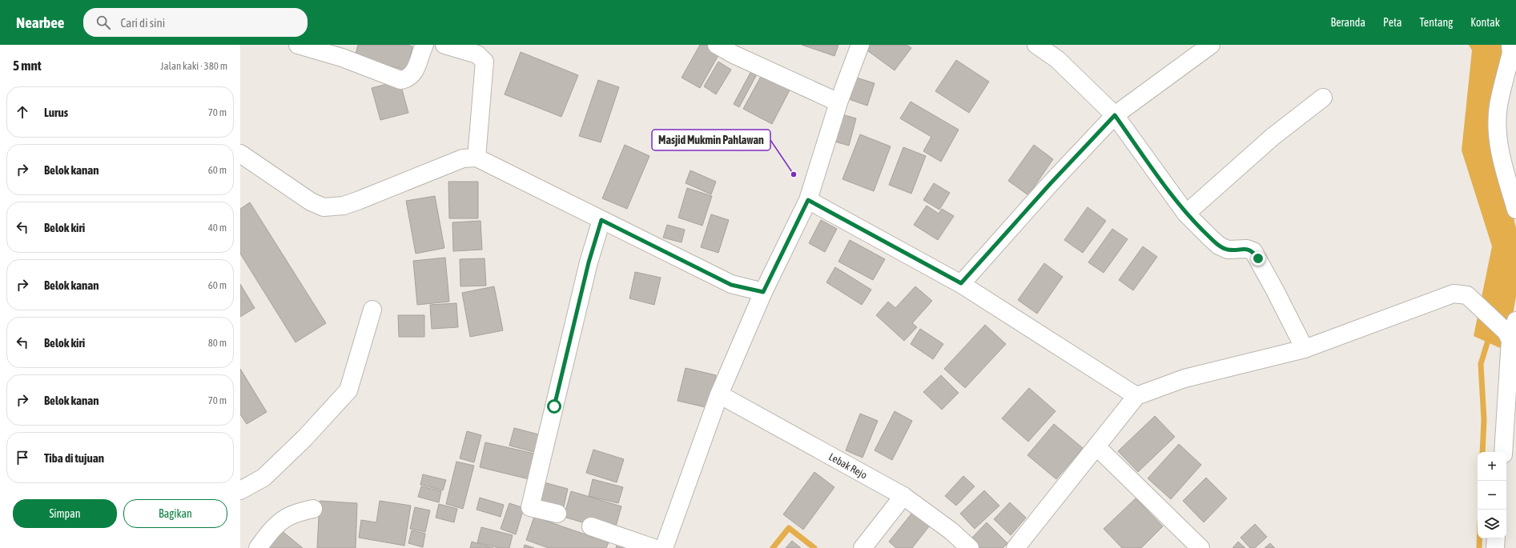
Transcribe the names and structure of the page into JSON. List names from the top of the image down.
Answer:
{
  "streets": {
    "street": ["Lebak Rejo"]
  },
  "places": ["Masjid Mukmin Pahlawan"],
  "page": {
    "header": "Nearbee",
    "search": "Cari di sini",
    "nav": [
      "Beranda",
      "Peta",
      "Tentang",
      "Kontak"
    ],
    "heading": ["5 mnt", "Jalan kaki · 380 m"],
    "list": [
      ["Lurus", "70 m"],
      ["Belok kanan", "60 m"],
      ["Belok kiri", "40 m"],
      ["Belok kanan", "60 m"],
      ["Belok kiri", "80 m"],
      ["Belok kanan", "70 m"],
      "Tiba di tujuan"
    ],
    "map_buttons": ["+", "−"],
    "buttons": ["Simpan", "Bagikan"]
  }
}
